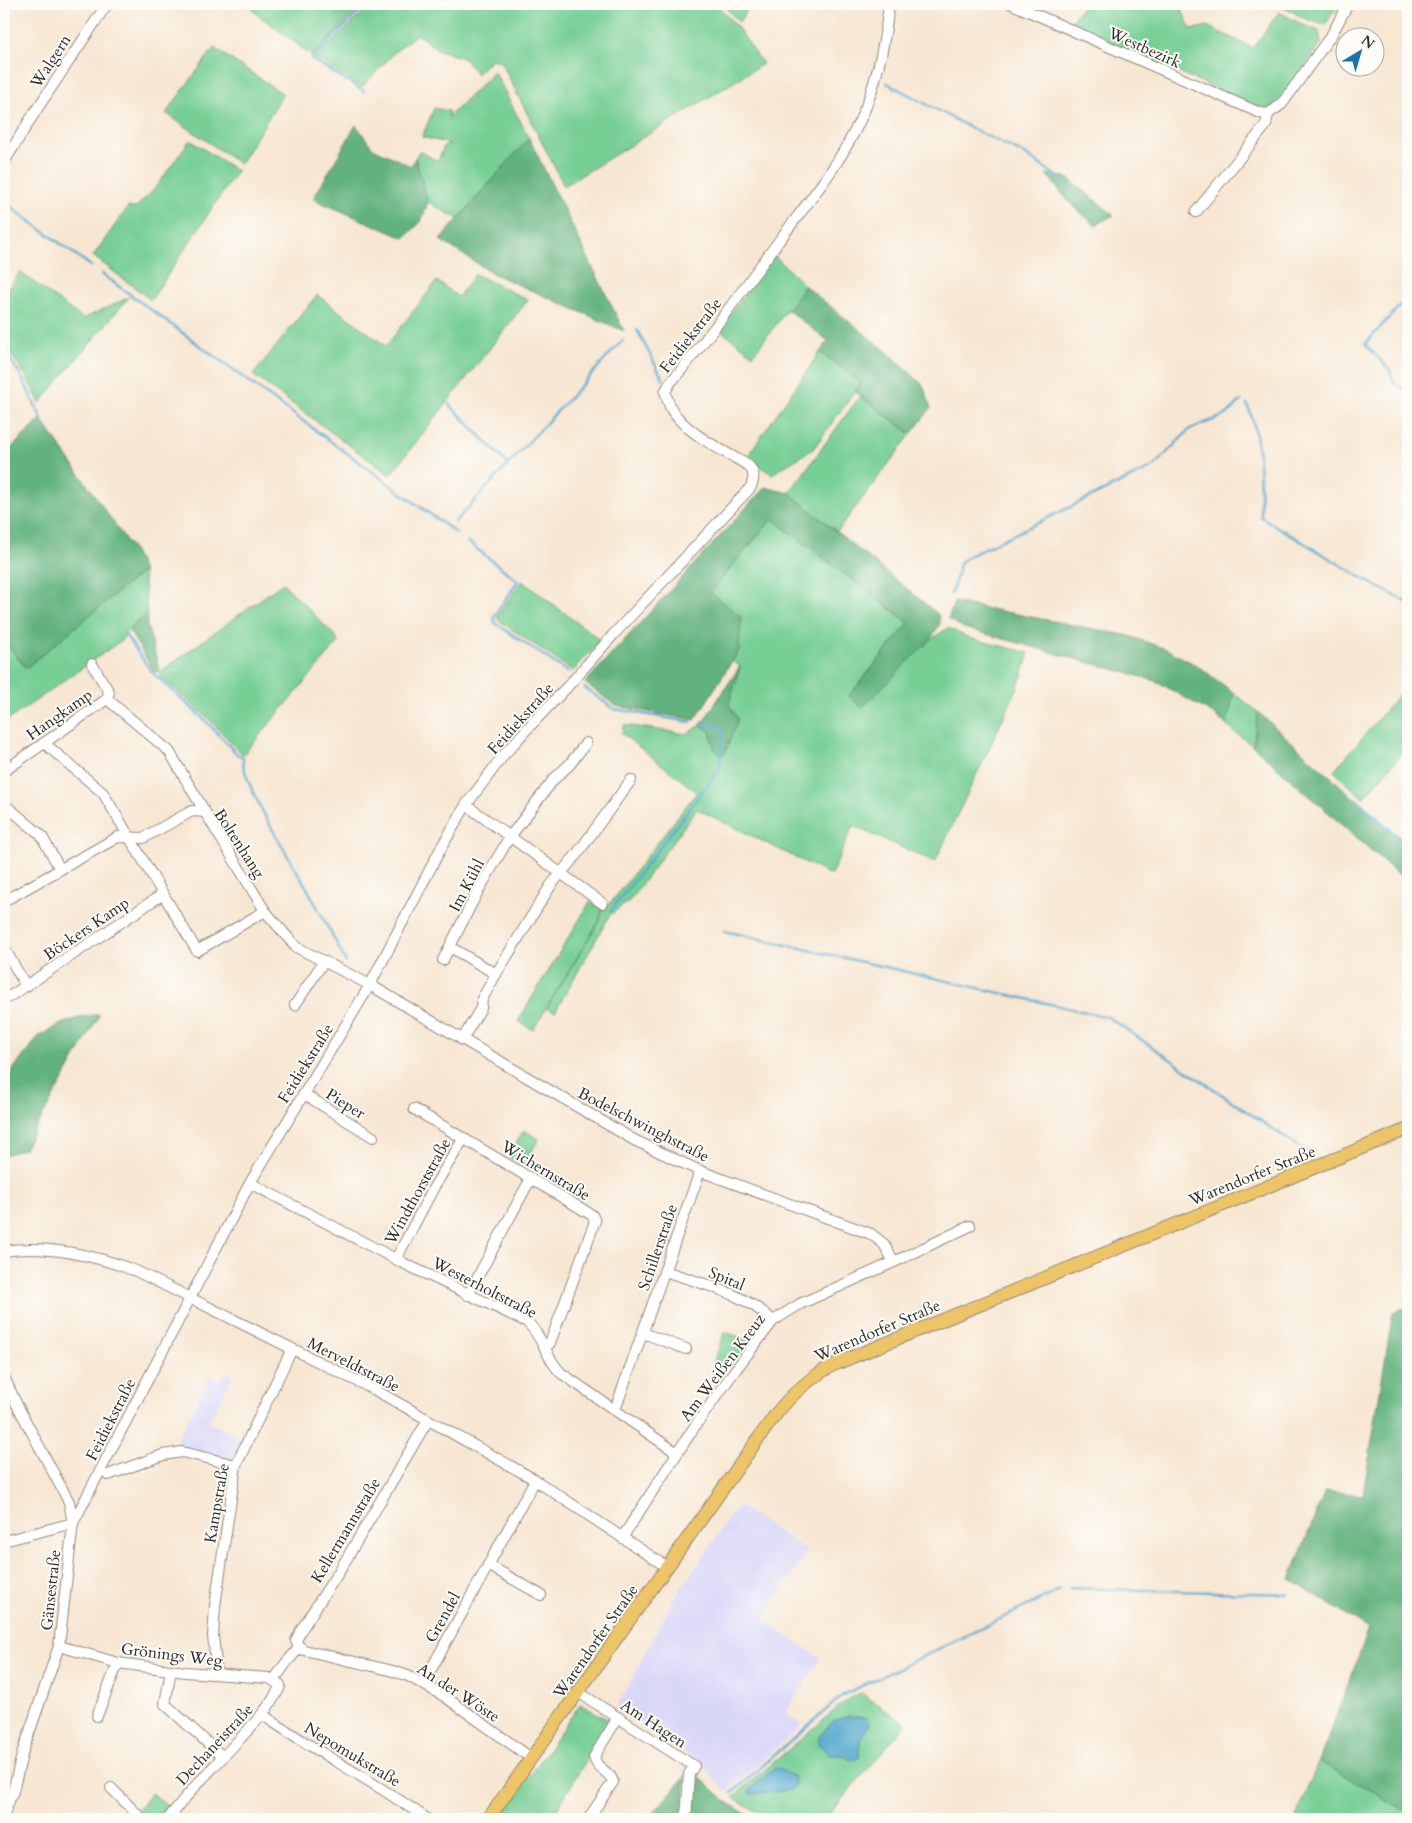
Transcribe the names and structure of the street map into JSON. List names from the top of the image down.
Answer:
{
  "streets": {
    "main road": ["Warendorfer Straße"],
    "street": [
      "Westbezirk",
      "Walgern",
      "Feidiekstraße",
      "Hangkamp",
      "Boltenhang",
      "Im Kühl",
      "Böckers Kamp",
      "Pieper",
      "Bodelschwinghstraße",
      "Wichernstraße",
      "Windthorststraße",
      "Schillerstraße",
      "Spital",
      "Westerholtstraße",
      "Merveldtstraße",
      "Am Weißen Kreuz",
      "Kampstraße",
      "Kellermannstraße",
      "Gänsestraße",
      "Grendel",
      "Grönings Weg",
      "An der Wöste",
      "Am Hagen",
      "Dechaneistraße",
      "Nepomukstraße"
    ]
  },
  "crossings": [
    ["Feidiekstraße", "Boltenhang"],
    ["Feidiekstraße", "Pieper"],
    ["Feidiekstraße", "Bodelschwinghstraße"],
    ["Feidiekstraße", "Westerholtstraße"],
    ["Feidiekstraße", "Merveldtstraße"],
    ["Feidiekstraße", "Gänsestraße"],
    ["Hangkamp", "Boltenhang"],
    ["Boltenhang", "Bodelschwinghstraße"],
    ["Bodelschwinghstraße", "Schillerstraße"],
    ["Bodelschwinghstraße", "Am Weißen Kreuz"],
    ["Wichernstraße", "Windthorststraße"],
    ["Wichernstraße", "Westerholtstraße"],
    ["Warendorfer Straße", "Merveldtstraße"],
    ["Warendorfer Straße", "An der Wöste"],
    ["Warendorfer Straße", "Am Hagen"],
    ["Windthorststraße", "Westerholtstraße"],
    ["Schillerstraße", "Spital"],
    ["Schillerstraße", "Westerholtstraße"],
    ["Spital", "Am Weißen Kreuz"],
    ["Westerholtstraße", "Am Weißen Kreuz"],
    ["Merveldtstraße", "Am Weißen Kreuz"],
    ["Merveldtstraße", "Kampstraße"],
    ["Merveldtstraße", "Kellermannstraße"],
    ["Merveldtstraße", "Grendel"],
    ["Kampstraße", "Grönings Weg"],
    ["Kellermannstraße", "An der Wöste"],
    ["Kellermannstraße", "Dechaneistraße"],
    ["Gänsestraße", "Grönings Weg"],
    ["Grendel", "An der Wöste"],
    ["Grönings Weg", "Dechaneistraße"],
    ["An der Wöste", "Dechaneistraße"],
    ["Dechaneistraße", "Nepomukstraße"]
  ],
  "north": "top right"
}
